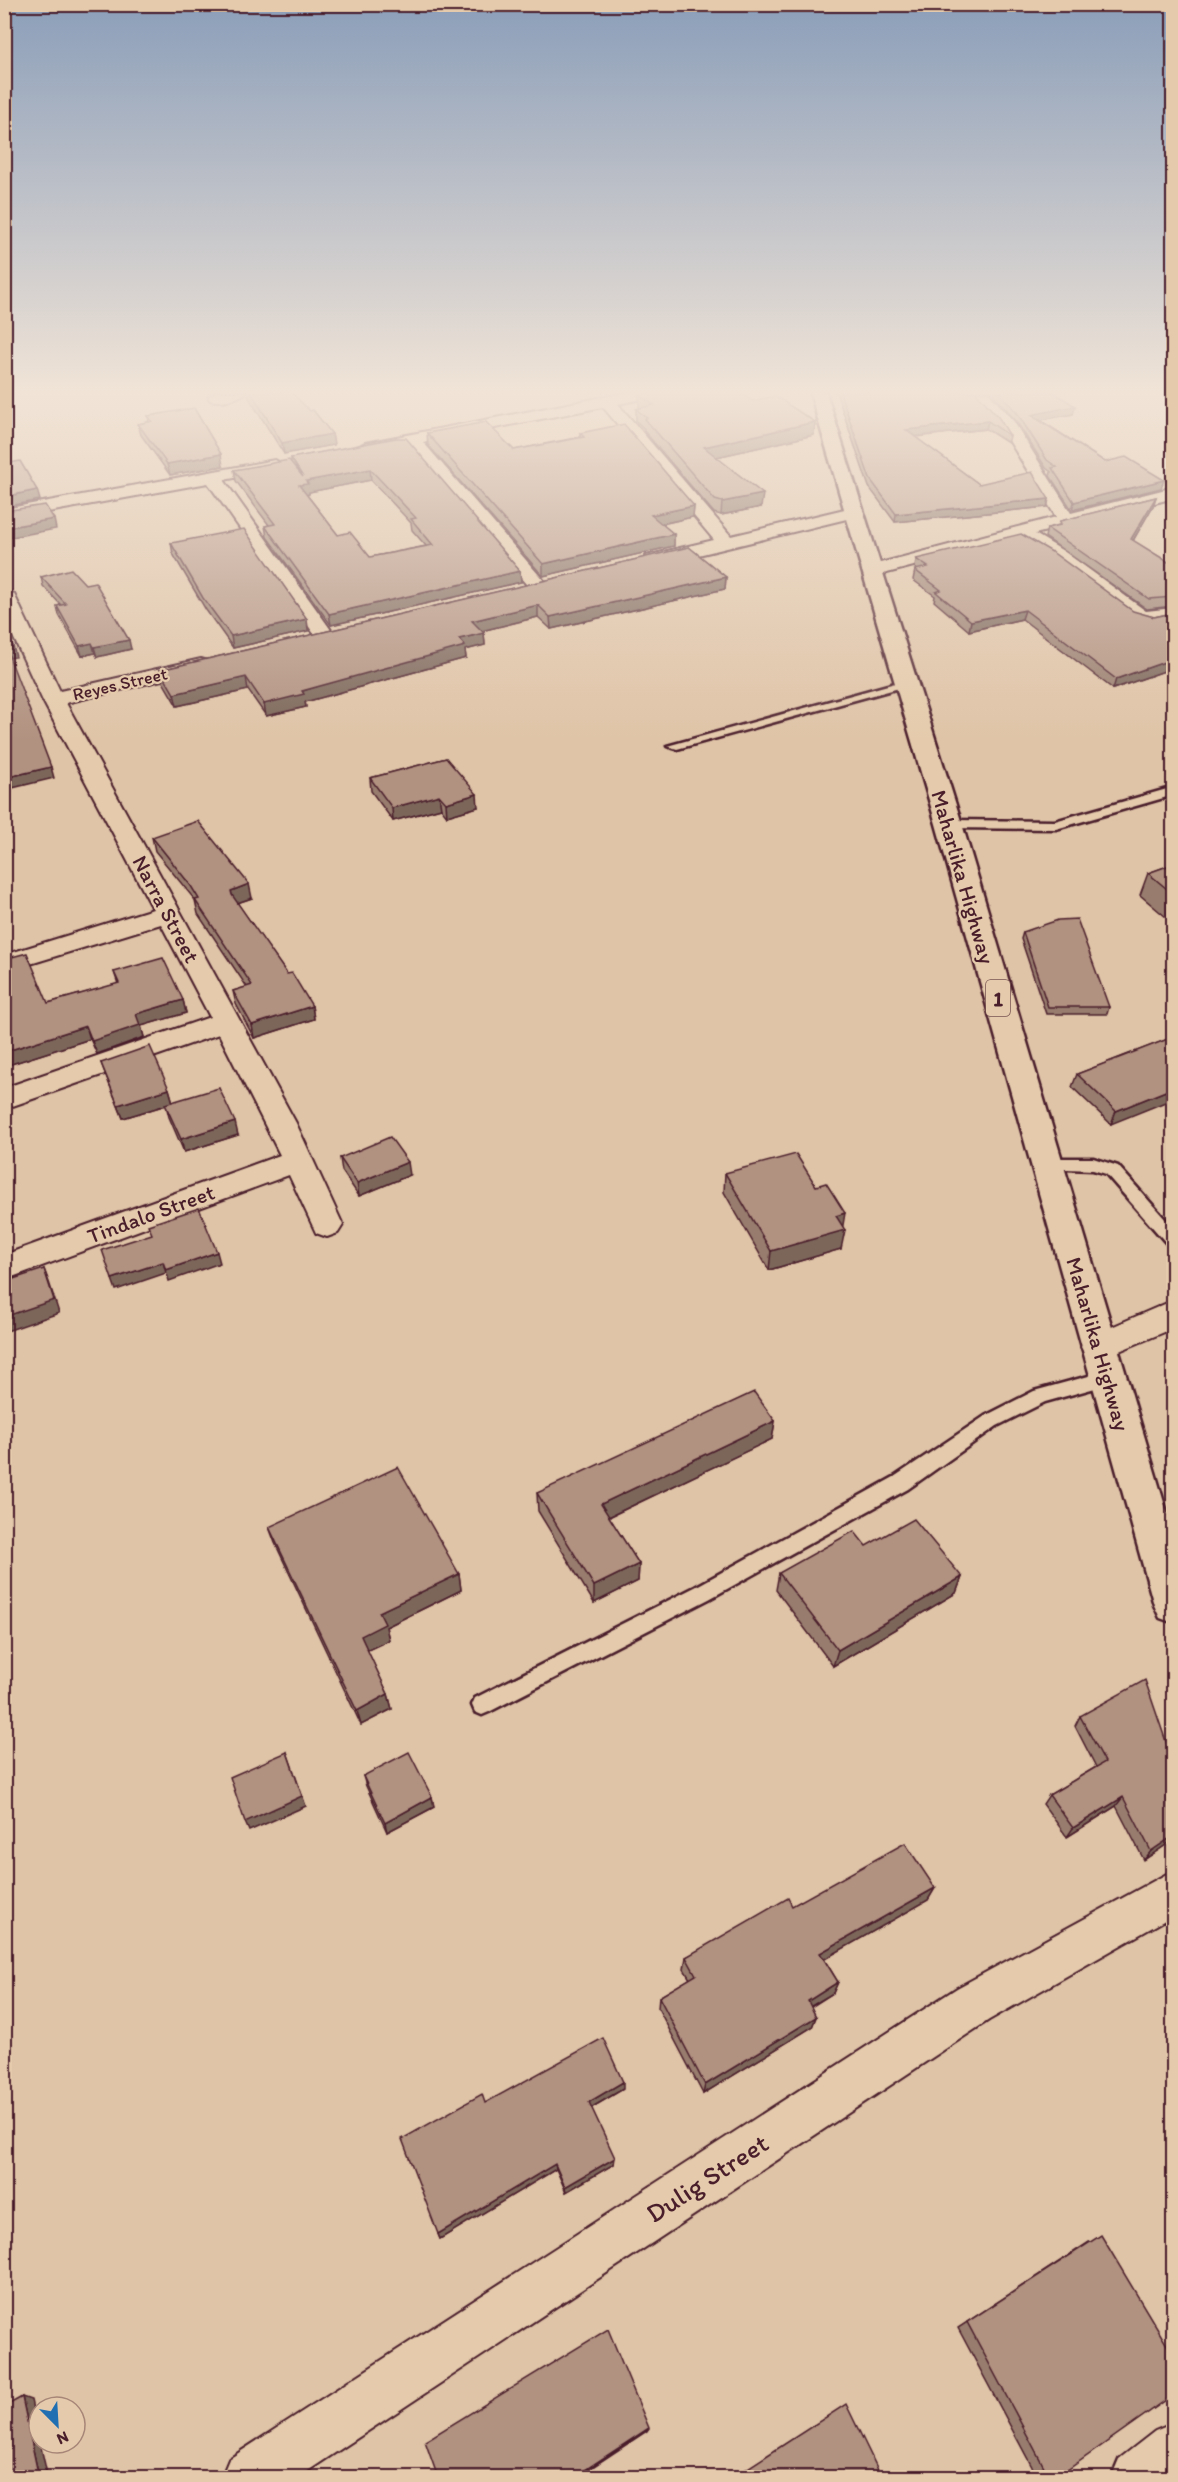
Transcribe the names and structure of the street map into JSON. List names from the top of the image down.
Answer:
{
  "streets": {
    "highway": ["Maharlika Highway", "1"],
    "street": [
      "Reyes Street",
      "Narra Street",
      "Tindalo Street",
      "Dulig Street"
    ]
  },
  "crossings": [
    ["Reyes Street", "Narra Street"],
    ["Narra Street", "Tindalo Street"]
  ],
  "north": "bottom right"
}
